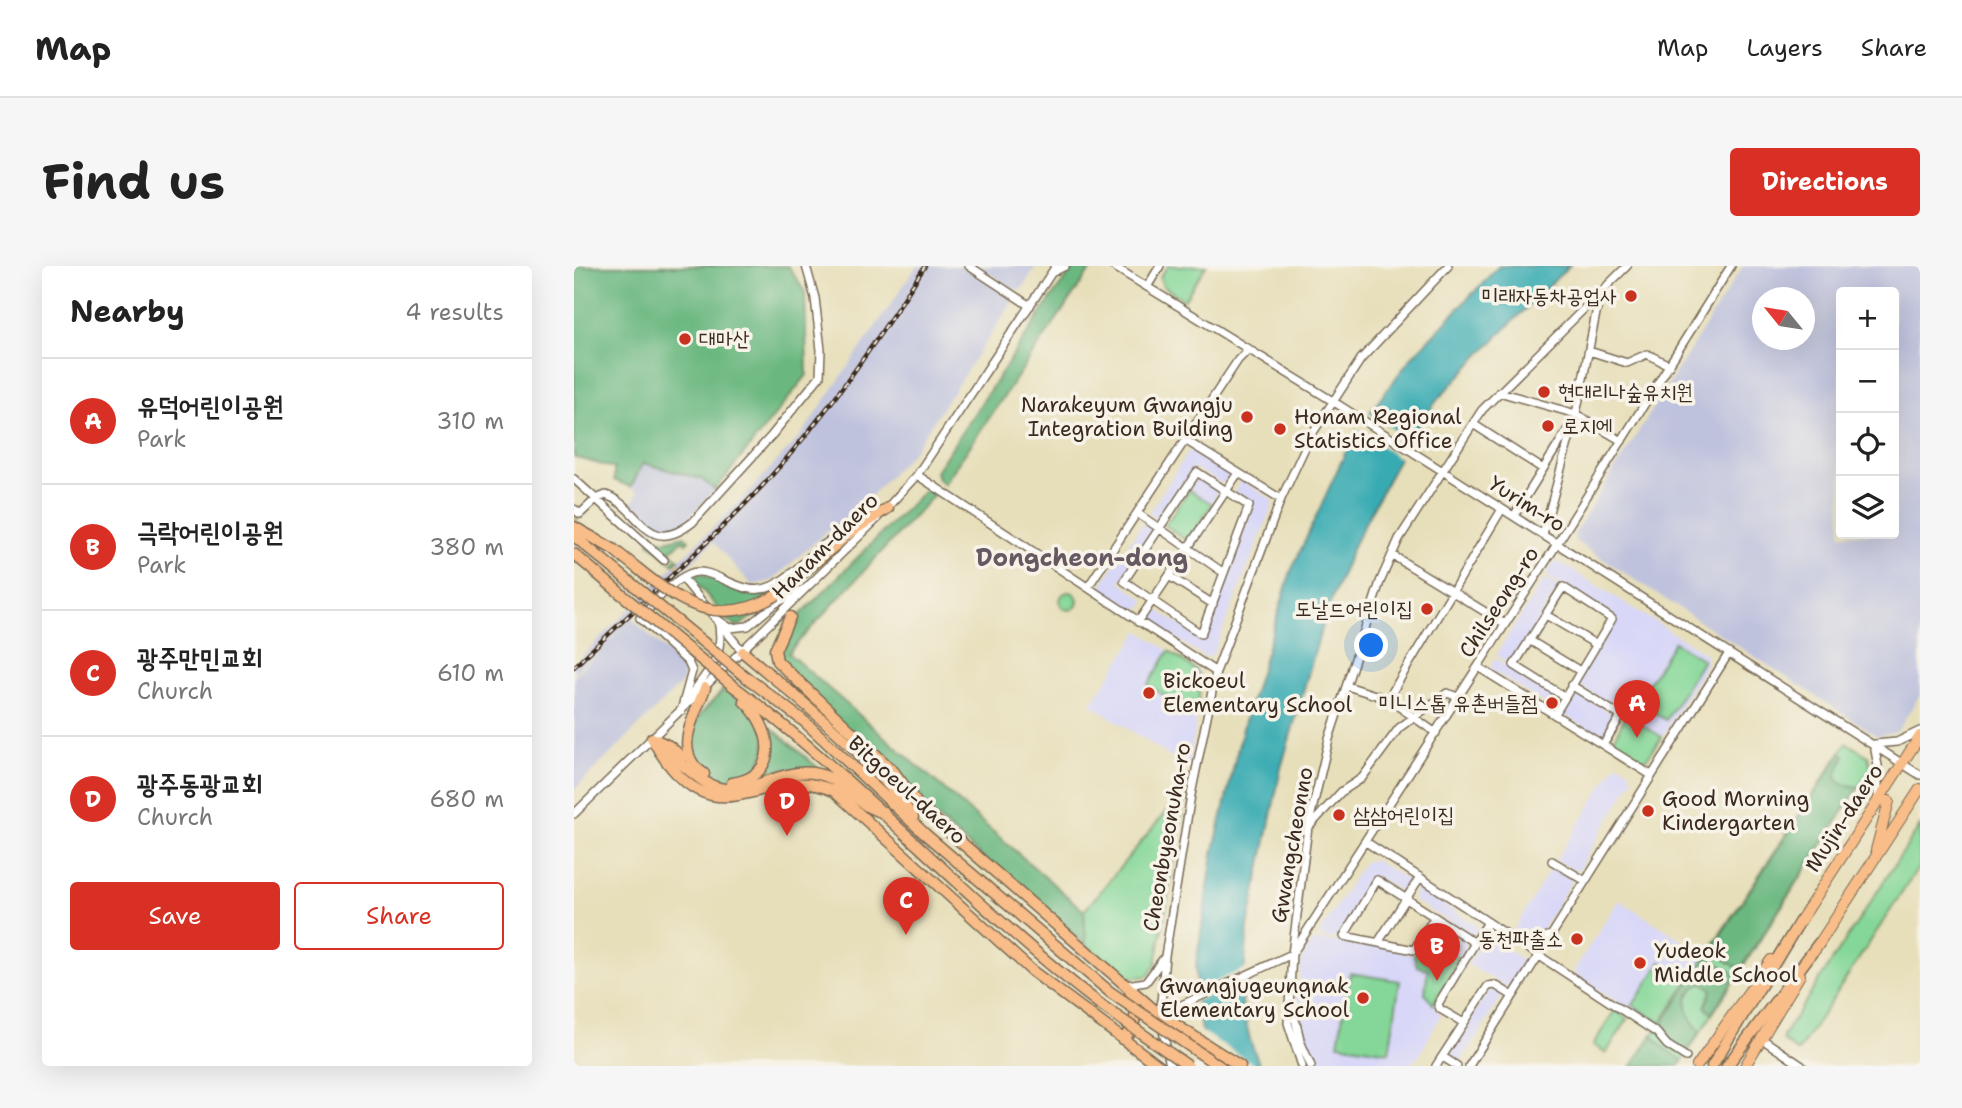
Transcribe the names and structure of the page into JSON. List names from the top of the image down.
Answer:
{
  "streets": {
    "highway": ["Bitgoeul-daero", "Mujin-daero"],
    "street": [
      "Yurim-ro",
      "Hanam-daero",
      "Chilseong-ro",
      "Cheonbyeonuha-ro",
      "Gwangcheonno"
    ]
  },
  "crossings": [
    ["Yurim-ro", "Chilseong-ro"],
    ["Yurim-ro", "Mujin-daero"],
    ["Yurim-ro", "Cheonbyeonuha-ro"],
    ["Yurim-ro", "Gwangcheonno"],
    ["Chilseong-ro", "Gwangcheonno"]
  ],
  "districts": ["Dongcheon-dong"],
  "places": [
    "미래자동차공업사",
    "대마산",
    "현대리나숲유치원",
    "Narakeyum Gwangju Integration Building",
    "로지에",
    "Honam Regional Statistics Office",
    "도날드어린이집",
    "Bickoeul Elementary School",
    "미니스톱 유촌버들점",
    "Good Morning Kindergarten",
    "삼삼어린이집",
    "동천파출소",
    "Yudeok Middle School",
    "Gwangjugeungnak Elementary School"
  ],
  "north": "top left",
  "page": {
    "header": "Map",
    "nav": ["Map", "Layers", "Share"],
    "buttons": [
      "Directions",
      ["Save", "Share"]
    ],
    "title": "Find us",
    "heading": ["Nearby", "4 results"],
    "map_buttons": ["+", "−"],
    "list": [
      {
        "mark": "A",
        "name": "유덕어린이공원",
        "note": "Park",
        "value": "310 m"
      },
      {
        "mark": "B",
        "name": "극락어린이공원",
        "note": "Park",
        "value": "380 m"
      },
      {
        "mark": "C",
        "name": "광주만민교회",
        "note": "Church",
        "value": "610 m"
      },
      {
        "mark": "D",
        "name": "광주동광교회",
        "note": "Church",
        "value": "680 m"
      }
    ],
    "pins": [
      "A",
      "D",
      "C",
      "B"
    ]
  }
}
